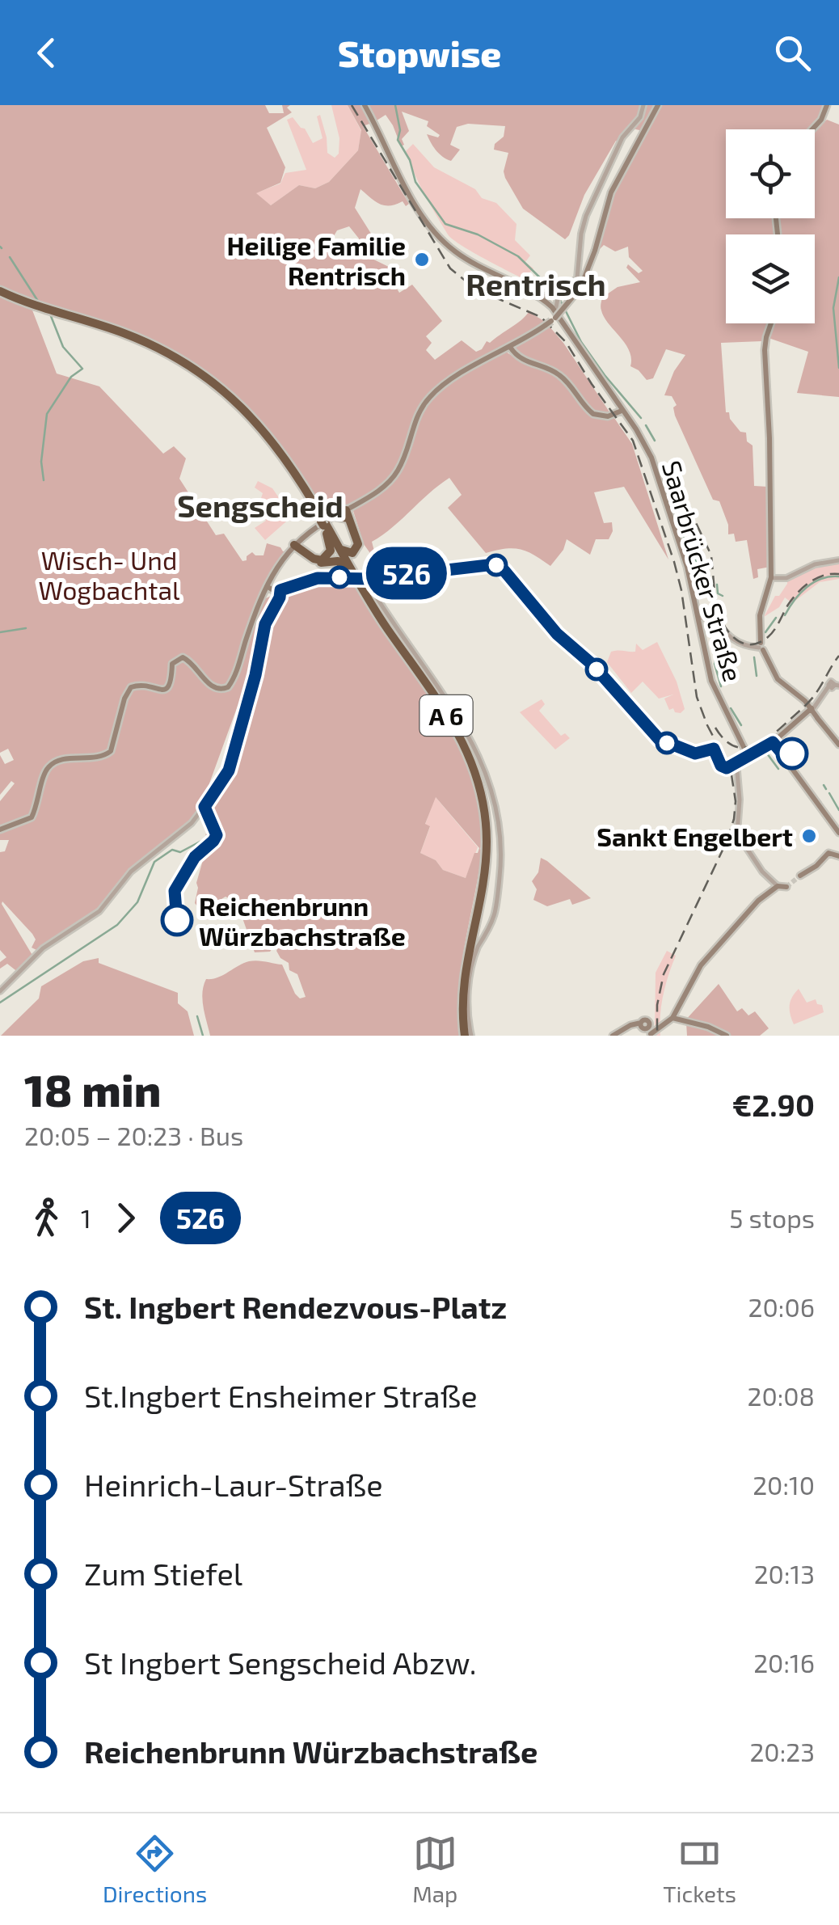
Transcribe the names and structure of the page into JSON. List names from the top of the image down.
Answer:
{
  "streets": {
    "highway": ["A 6"],
    "main road": ["Saarbrücker Straße"]
  },
  "districts": ["Rentrisch", "Sengscheid"],
  "parks": ["Wisch- Und Wogbachtal"],
  "places": ["Heilige Familie Rentrisch", "Sankt Engelbert", "Reichenbrunn Würzbachstraße"],
  "lines": ["bus line 526"],
  "page": {
    "header": "Stopwise",
    "on_map": "526",
    "heading": ["18 min", "20:05 – 20:23 · Bus", "€2.90"],
    "legs": ["1", "526", "5 stops"],
    "list": [
      {
        "name": "St. Ingbert Rendezvous-Platz",
        "value": "20:06"
      },
      {
        "name": "St.Ingbert Ensheimer Straße",
        "value": "20:08"
      },
      {
        "name": "Heinrich-Laur-Straße",
        "value": "20:10"
      },
      {
        "name": "Zum Stiefel",
        "value": "20:13"
      },
      {
        "name": "St Ingbert Sengscheid Abzw.",
        "value": "20:16"
      },
      {
        "name": "Reichenbrunn Würzbachstraße",
        "value": "20:23"
      }
    ],
    "tabs": ["Directions", "Map", "Tickets"]
  }
}
